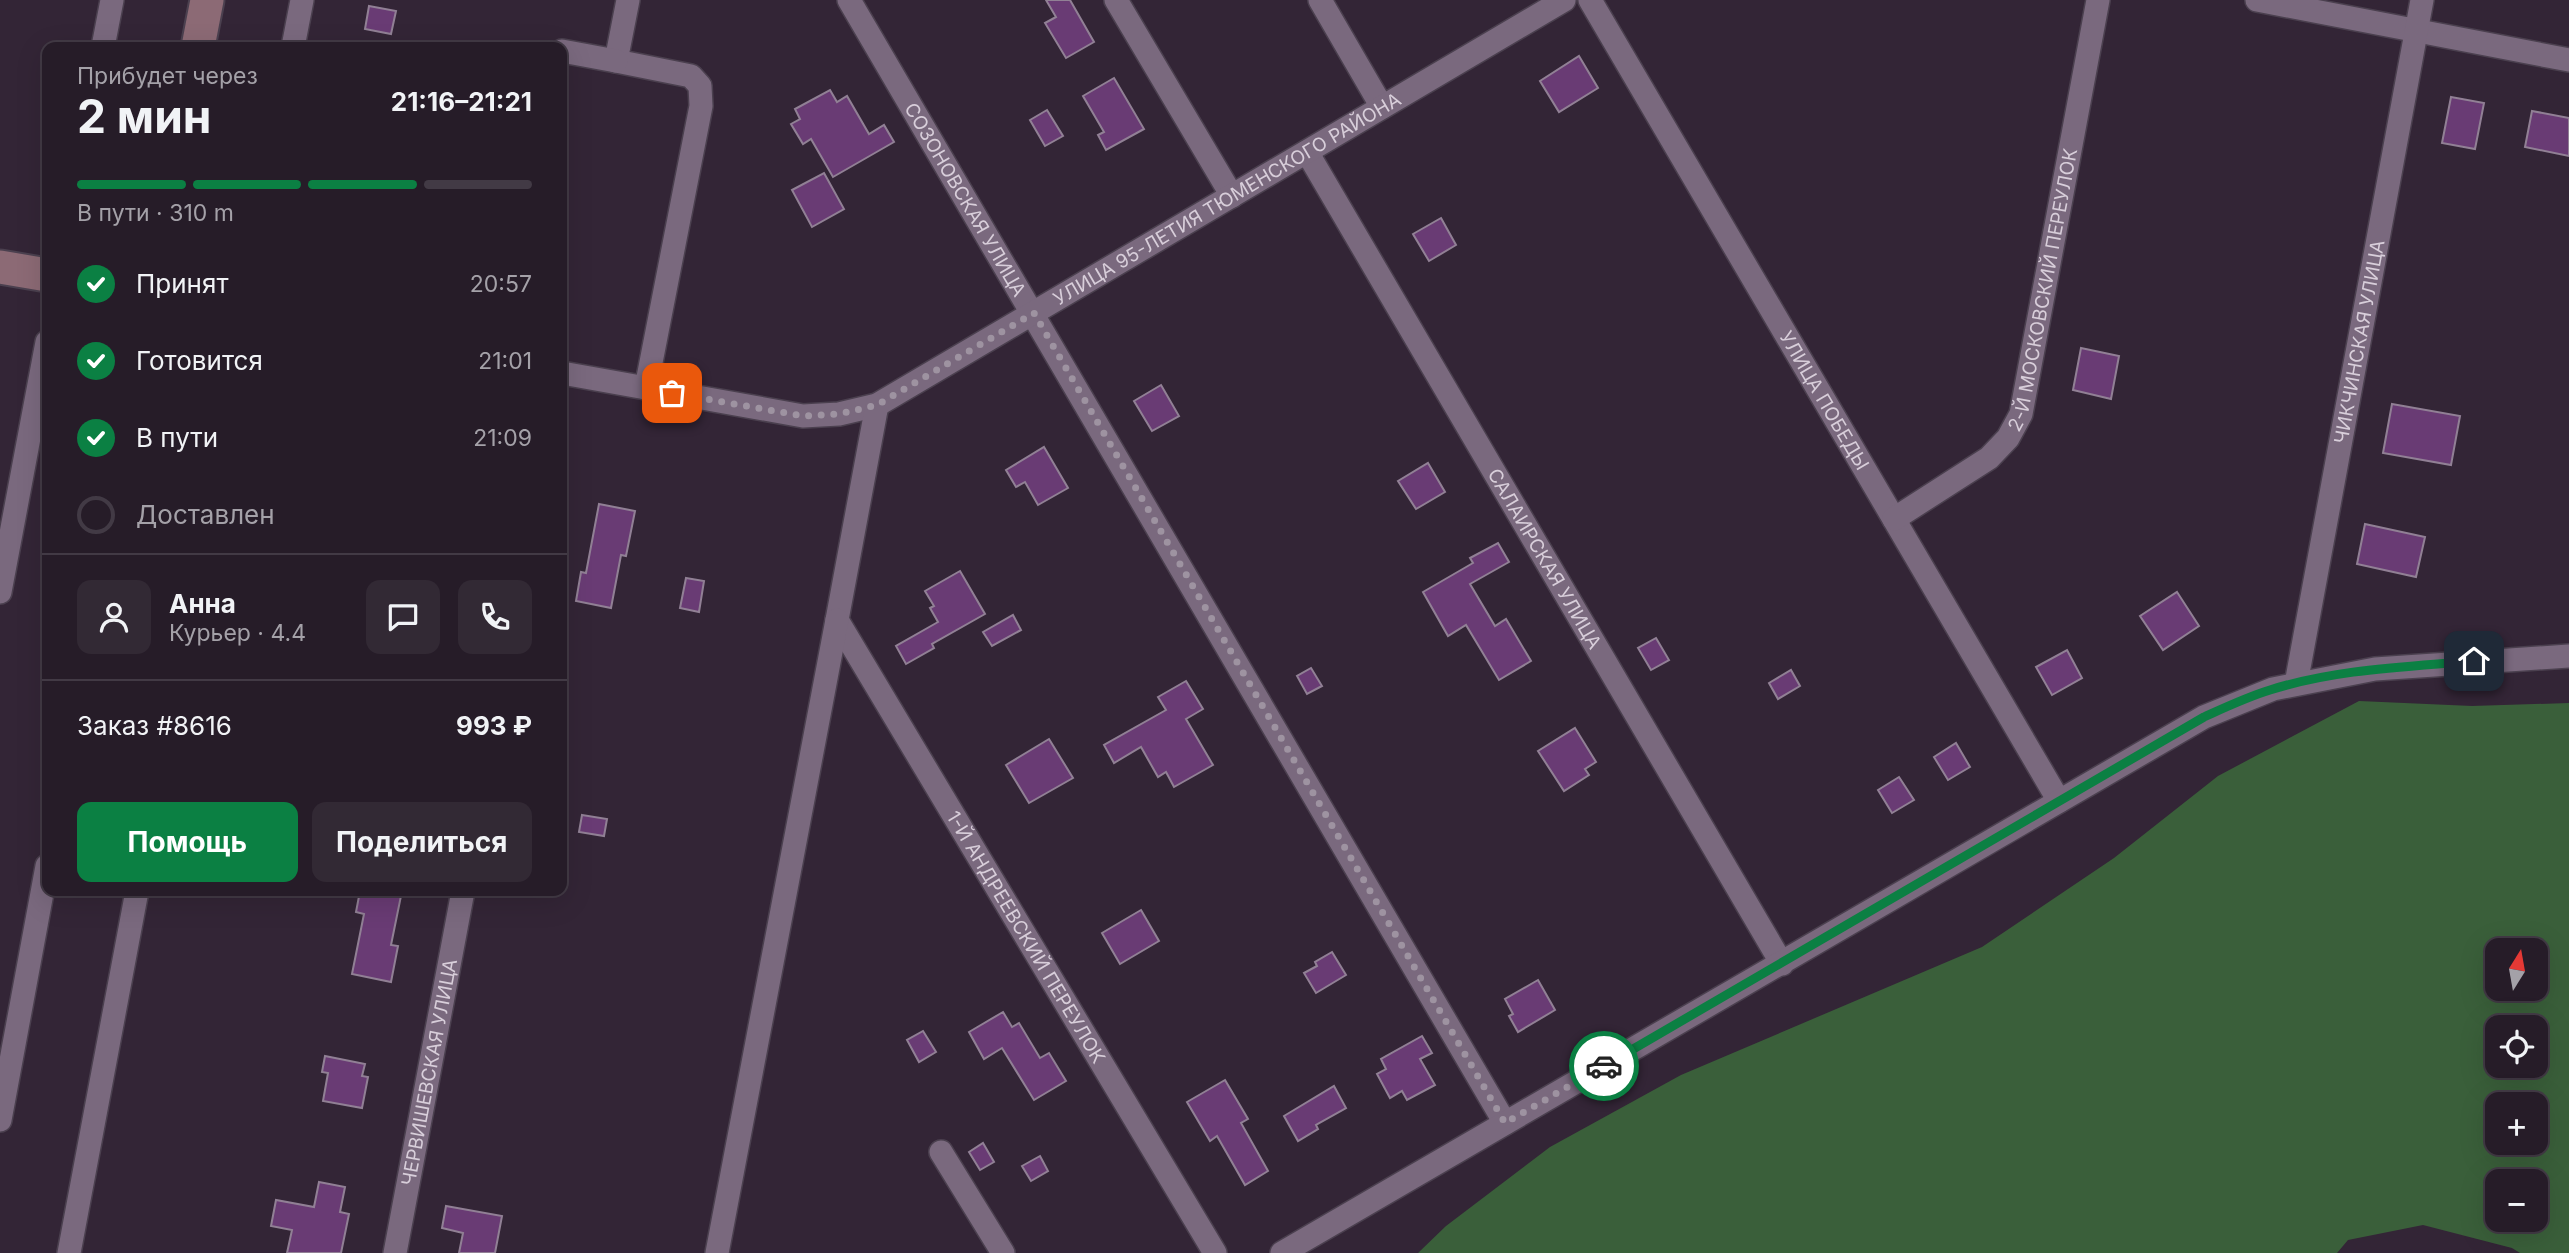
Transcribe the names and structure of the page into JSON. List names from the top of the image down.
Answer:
{
  "streets": {
    "street": [
      "СОЗОНОВСКАЯ УЛИЦА",
      "УЛИЦА 95-ЛЕТИЯ ТЮМЕНСКОГО РАЙОНА",
      "2-Й МОСКОВСКИЙ ПЕРЕУЛОК",
      "ЧИКЧИНСКАЯ УЛИЦА",
      "УЛИЦА ПОБЕДЫ",
      "САЛАИРСКАЯ УЛИЦА",
      "1-Й АНДРЕЕВСКИЙ ПЕРЕУЛОК",
      "ЧЕРВИШЕВСКАЯ УЛИЦА"
    ]
  },
  "crossings": [
    ["СОЗОНОВСКАЯ УЛИЦА", "УЛИЦА 95-ЛЕТИЯ ТЮМЕНСКОГО РАЙОНА"],
    ["УЛИЦА 95-ЛЕТИЯ ТЮМЕНСКОГО РАЙОНА", "САЛАИРСКАЯ УЛИЦА"],
    ["2-Й МОСКОВСКИЙ ПЕРЕУЛОК", "УЛИЦА ПОБЕДЫ"]
  ],
  "north": "top",
  "page": {
    "heading": ["2 мин", "Прибудет через", "21:16–21:21"],
    "panel": [
      "Анна",
      "Курьер · 4.4",
      "Заказ #8616",
      "993 ₽"
    ],
    "bar": "В пути · 310 m",
    "list": [
      ["Принят", "20:57"],
      ["Готовится", "21:01"],
      ["В пути", "21:09"],
      "Доставлен"
    ],
    "buttons": ["Помощь", "Поделиться"],
    "map_buttons": ["+", "−"]
  }
}
